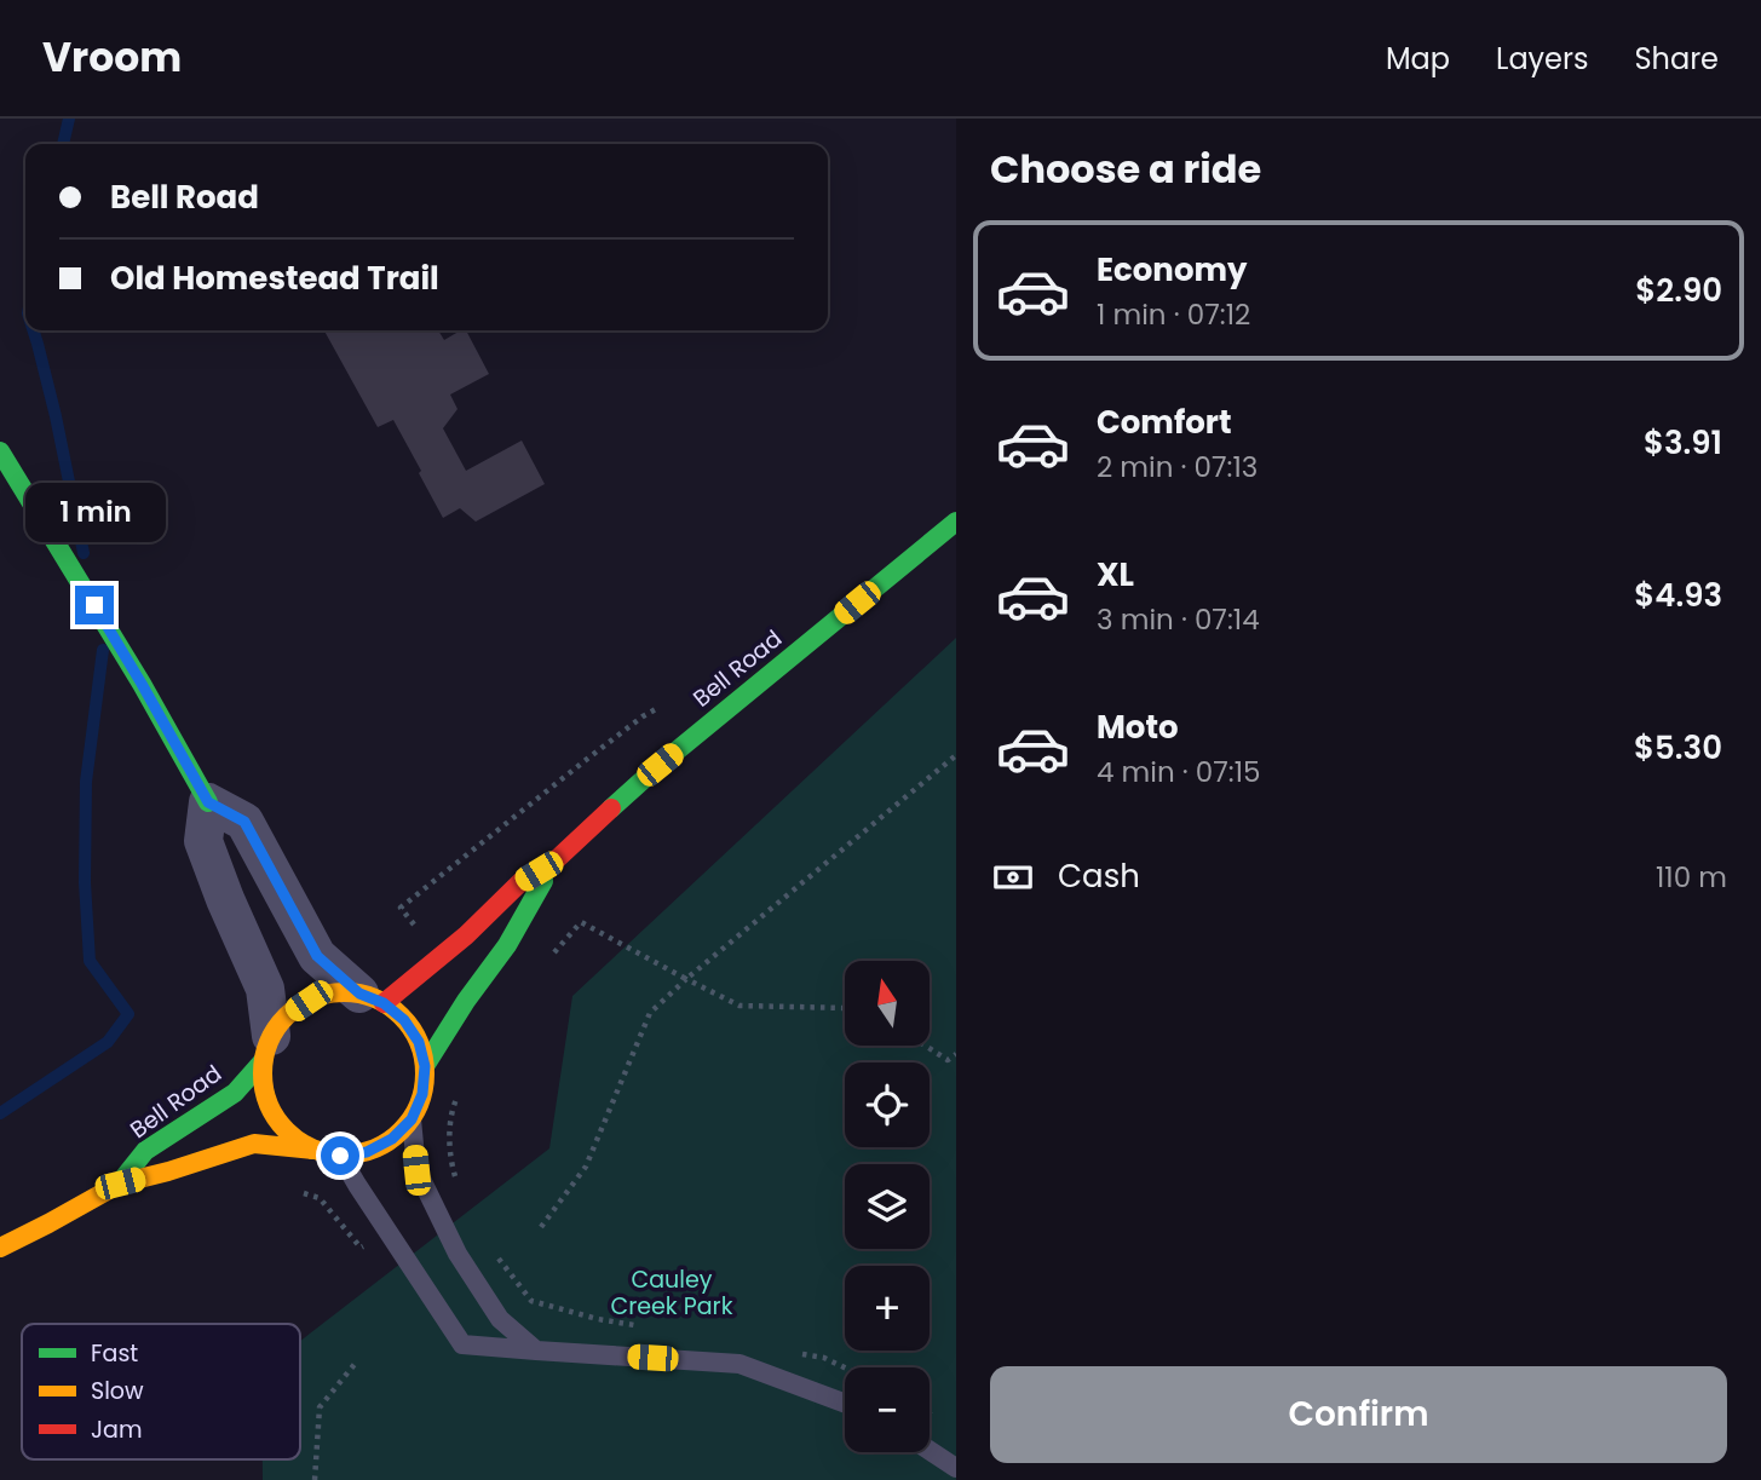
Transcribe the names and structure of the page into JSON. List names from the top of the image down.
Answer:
{
  "streets": {
    "street": ["Bell Road"]
  },
  "parks": ["Cauley Creek Park"],
  "legend": ["Fast", "Slow", "Jam"],
  "north": "top",
  "page": {
    "header": "Vroom",
    "nav": ["Map", "Layers", "Share"],
    "heading": "Choose a ride",
    "banner": ["Bell Road", "Old Homestead Trail"],
    "list": [
      {
        "name": "Economy",
        "note": "1 min · 07:12",
        "value": "$2.90"
      },
      {
        "name": "Comfort",
        "note": "2 min · 07:13",
        "value": "$3.91"
      },
      {
        "name": "XL",
        "note": "3 min · 07:14",
        "value": "$4.93"
      },
      {
        "name": "Moto",
        "note": "4 min · 07:15",
        "value": "$5.30"
      }
    ],
    "bubble": "1 min",
    "pay": ["Cash", "110 m"],
    "map_buttons": ["+", "−"],
    "buttons": "Confirm"
  }
}
